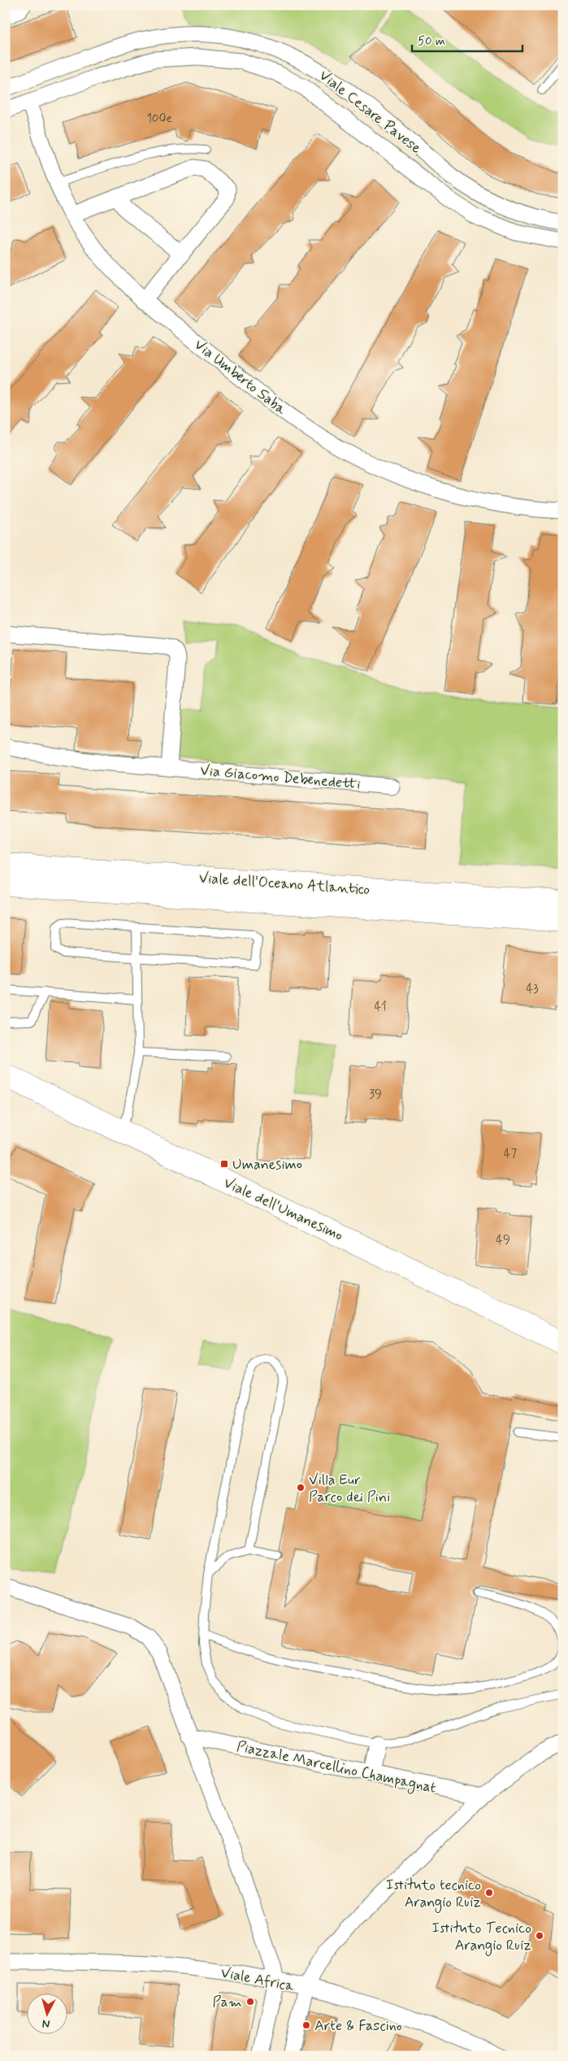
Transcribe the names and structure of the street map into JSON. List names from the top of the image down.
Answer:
{
  "streets": {
    "main road": ["Viale dell'Oceano Atlantico", "Viale dell'Umanesimo"],
    "street": [
      "Viale Cesare Pavese",
      "Via Umberto Saba",
      "Via Giacomo Debenedetti",
      "Piazzale Marcellino Champagnat",
      "Viale Africa"
    ]
  },
  "crossings": [
    ["Viale Cesare Pavese", "Via Umberto Saba"]
  ],
  "places": {
    "transit": ["Umanesimo"],
    "other": [
      "Villa Eur Parco dei Pini",
      "Istituto tecnico Arangio Ruiz",
      "Istituto Tecnico Arangio Ruiz",
      "Pam",
      "Arte & Fascino"
    ]
  },
  "house_numbers": [
    "100e",
    "43",
    "41",
    "39",
    "47",
    "49"
  ],
  "scale_bar": "50 m",
  "north": "bottom"
}
